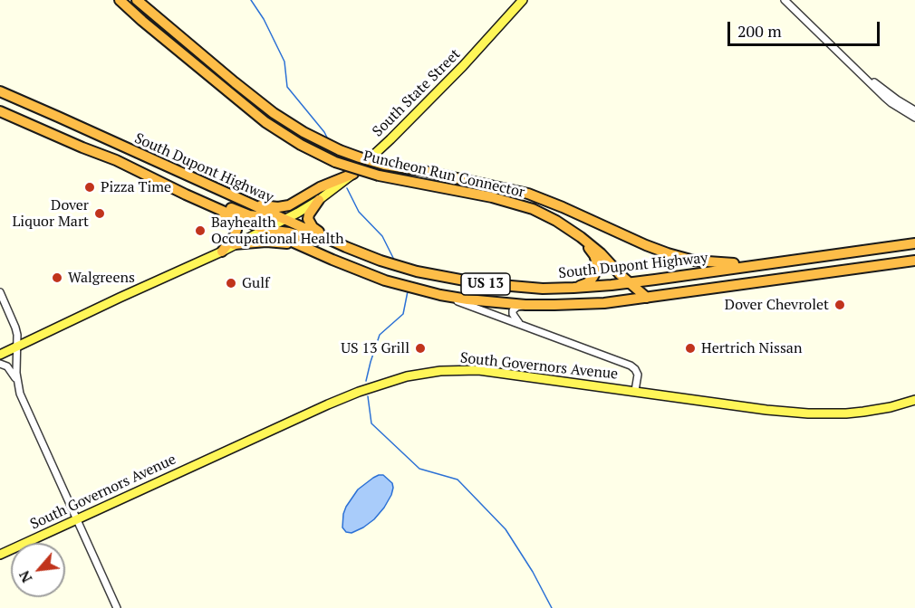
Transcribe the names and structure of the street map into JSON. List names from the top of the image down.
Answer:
{
  "streets": {
    "highway": ["South Dupont Highway", "Puncheon Run Connector", "US 13"],
    "main road": ["South State Street", "South Governors Avenue"]
  },
  "crossings": [
    ["South State Street", "South Dupont Highway"],
    ["South Dupont Highway", "Puncheon Run Connector"]
  ],
  "places": [
    "Pizza Time",
    "Dover Liquor Mart",
    "Bayhealth Occupational Health",
    "Walgreens",
    "Gulf",
    "Dover Chevrolet",
    "US 13 Grill",
    "Hertrich Nissan"
  ],
  "scale_bar": "200 m",
  "north": "bottom left"
}
